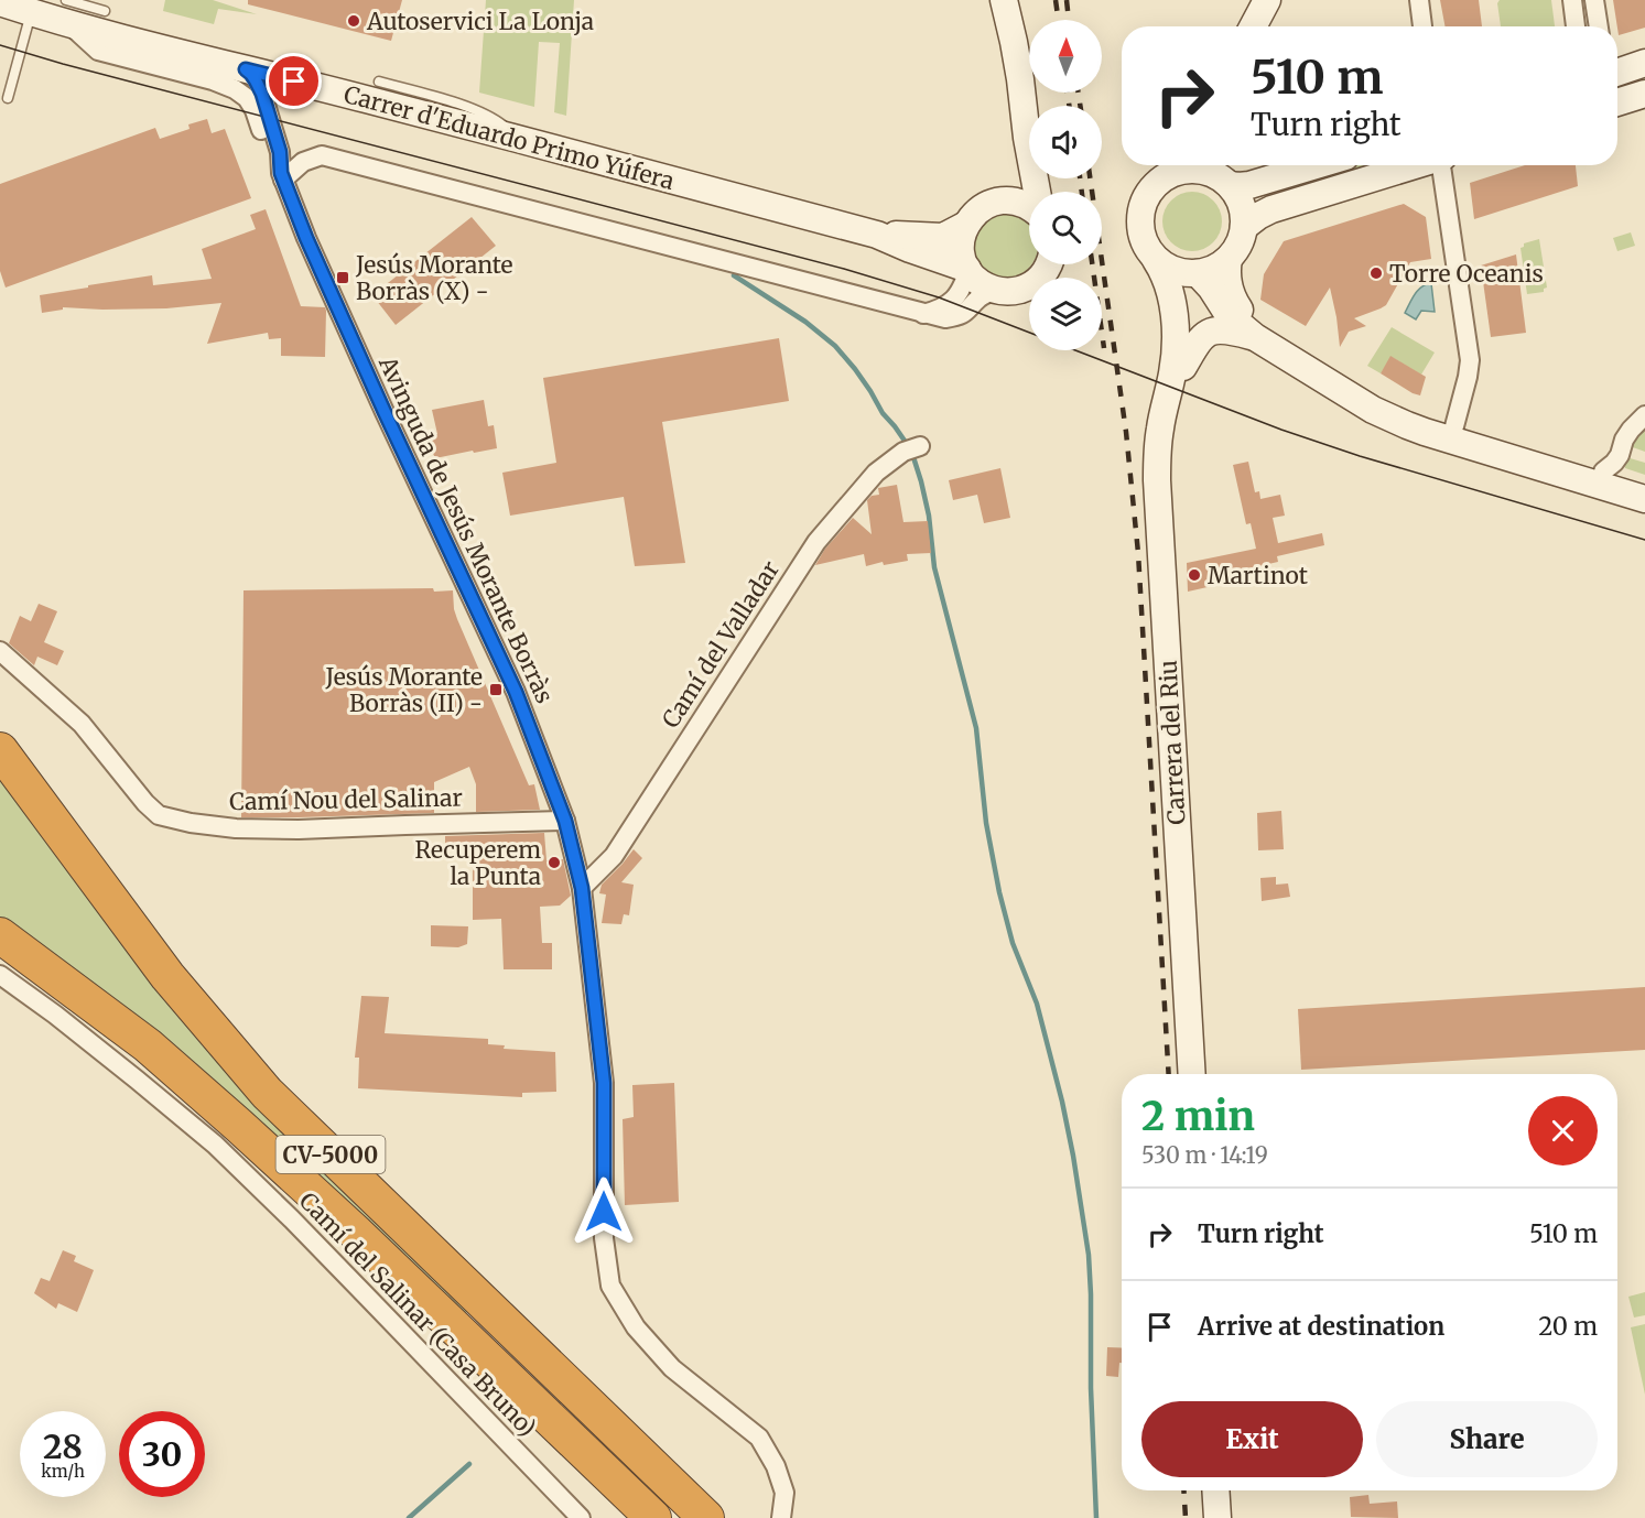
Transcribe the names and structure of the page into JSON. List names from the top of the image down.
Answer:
{
  "streets": {
    "highway": ["CV-5000"],
    "main road": ["Carrer d'Eduardo Primo Yúfera", "Carrera del Riu"],
    "street": [
      "Avinguda de Jesús Morante Borràs",
      "Camí del Valladar",
      "Camí Nou del Salinar",
      "Camí del Salinar (Casa Bruno)"
    ]
  },
  "crossings": [
    ["Carrer d'Eduardo Primo Yúfera", "Avinguda de Jesús Morante Borràs"],
    ["Avinguda de Jesús Morante Borràs", "Camí del Valladar"],
    ["Avinguda de Jesús Morante Borràs", "Camí Nou del Salinar"]
  ],
  "places": {
    "other": [
      "Autoservici La Lonja",
      "Torre Oceanis",
      "Martinot",
      "Recuperem la Punta"
    ],
    "transit": ["Jesús Morante Borràs (X) -", "Jesús Morante Borràs (II) -"]
  },
  "north": "top",
  "page": {
    "turn": ["510 m", "Turn right"],
    "heading": ["2 min", "530 m · 14:19"],
    "list": [
      {
        "name": "Turn right",
        "value": "510 m"
      },
      {
        "name": "Arrive at destination",
        "value": "20 m"
      }
    ],
    "buttons": ["Exit", "Share"],
    "speed": "28 km/h",
    "limit": "30"
  }
}
